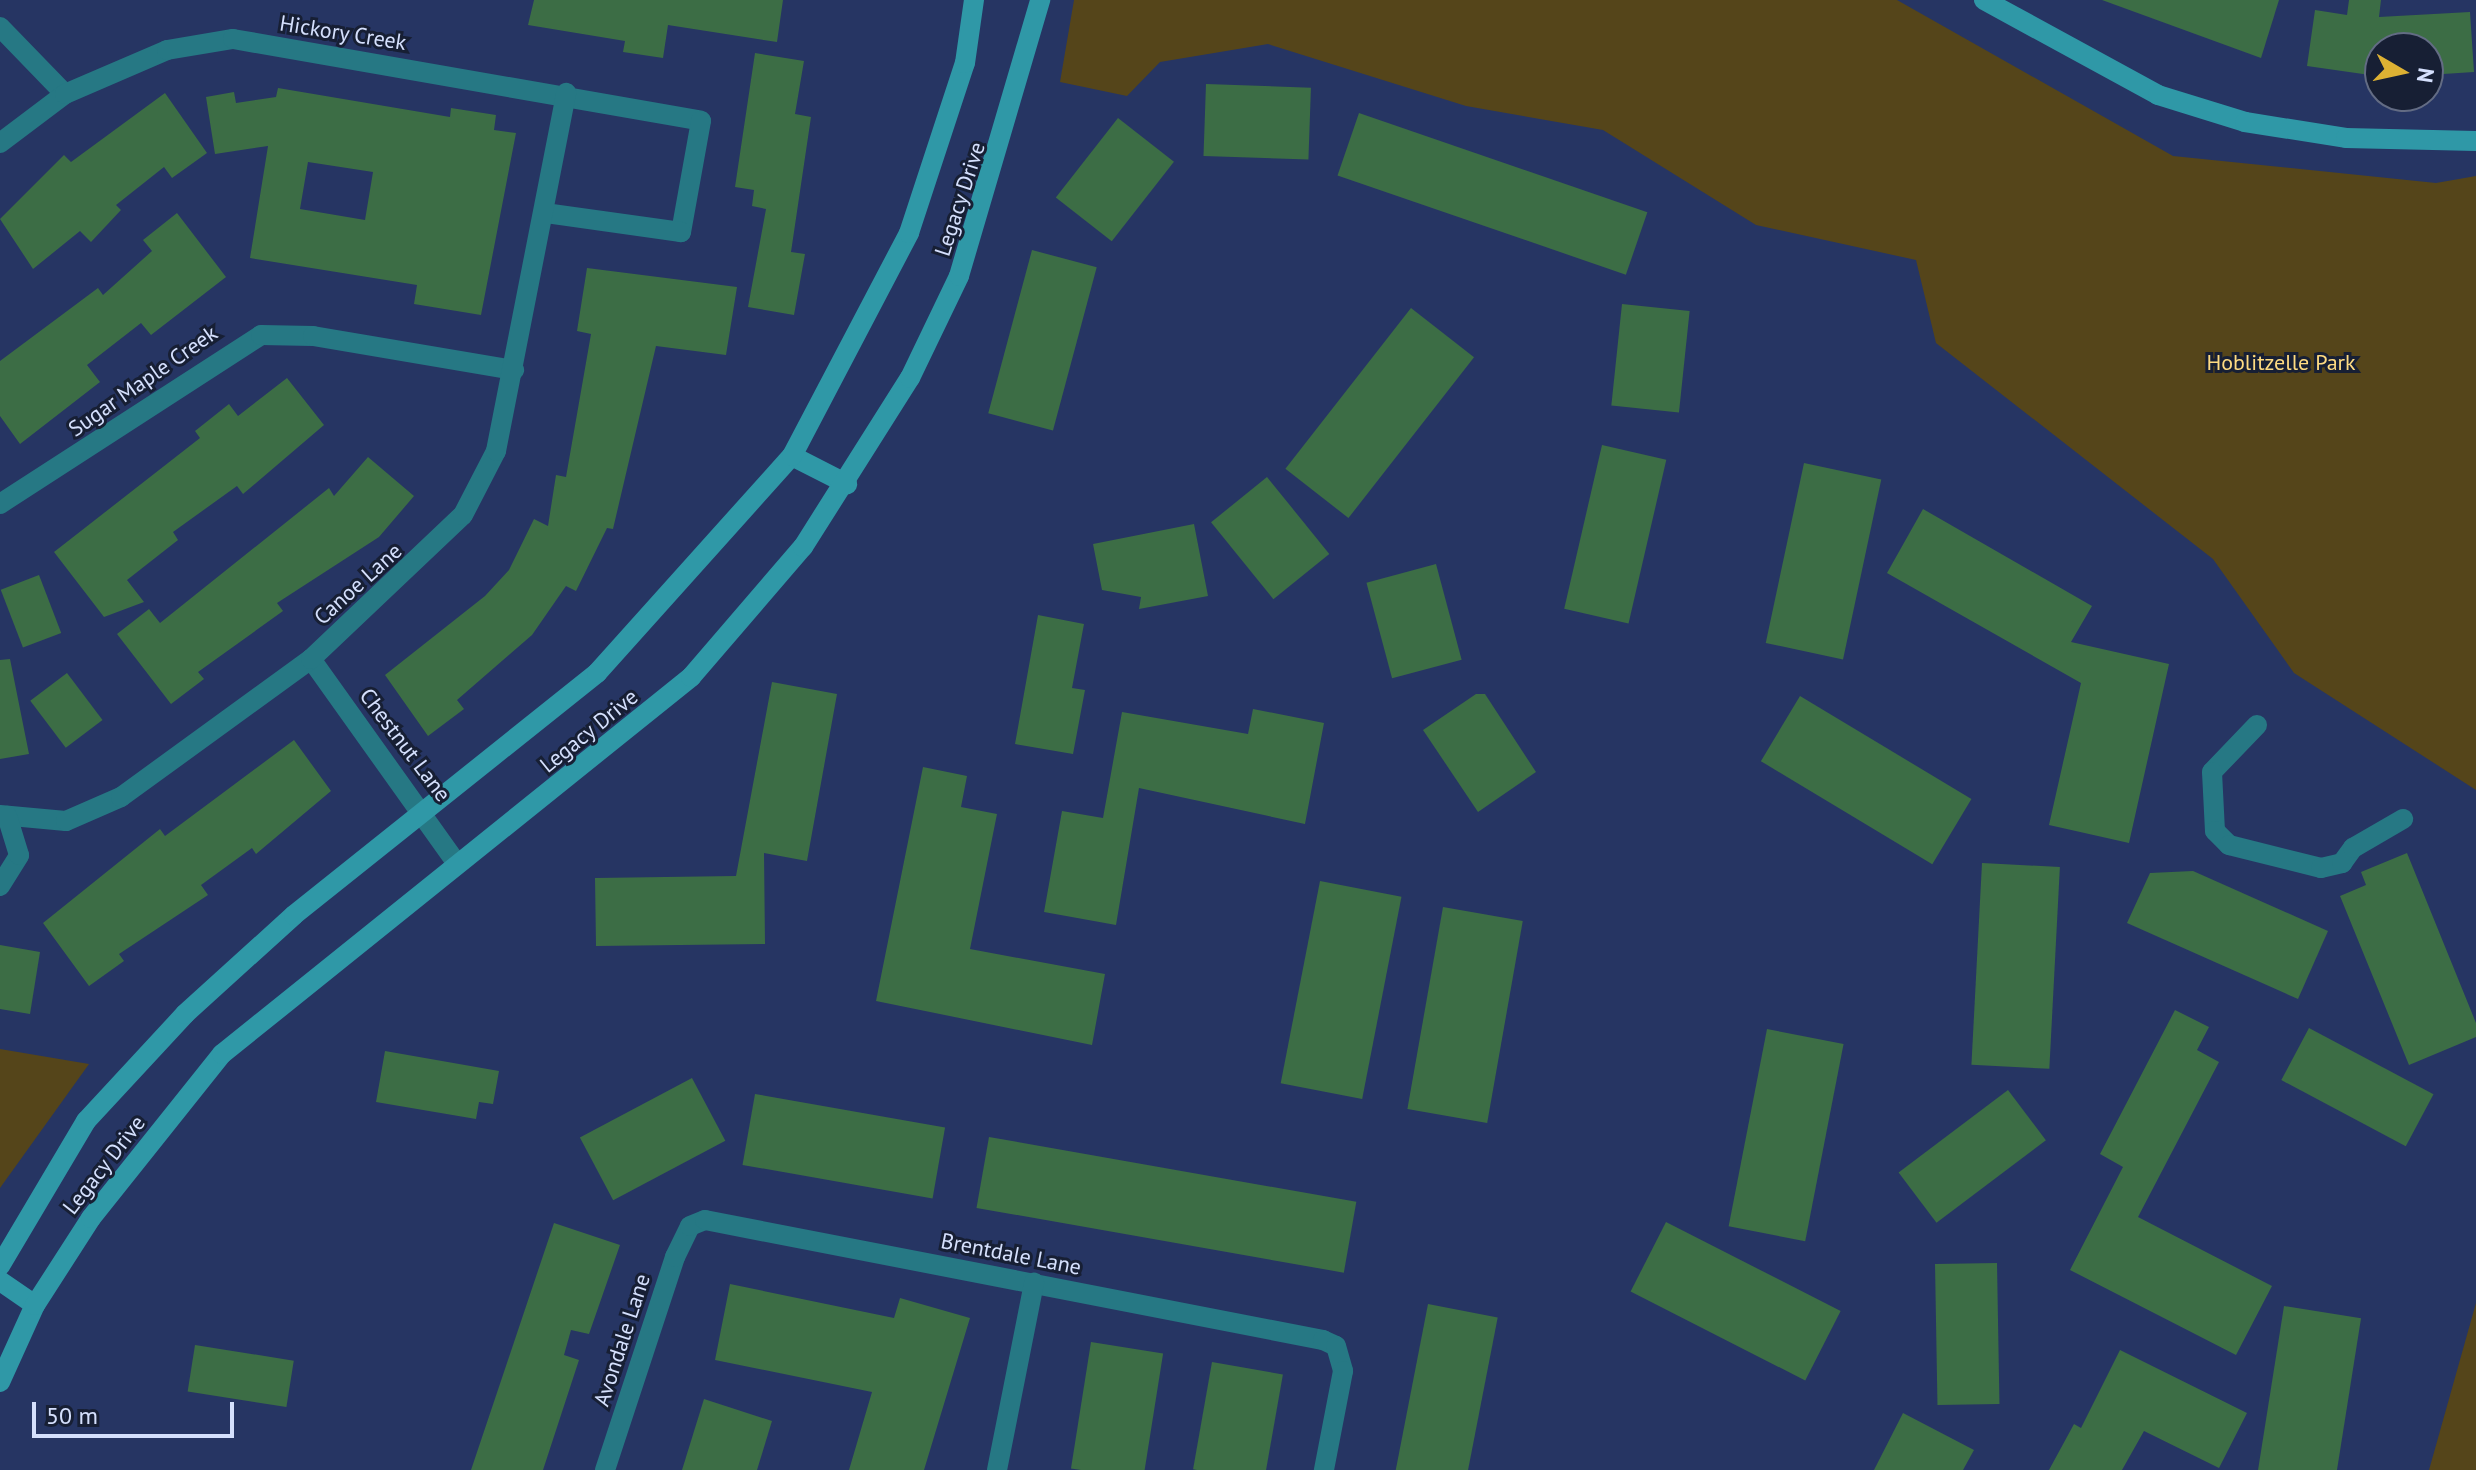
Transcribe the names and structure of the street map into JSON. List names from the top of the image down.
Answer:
{
  "streets": {
    "main road": ["Legacy Drive"],
    "street": [
      "Hickory Creek",
      "Sugar Maple Creek",
      "Canoe Lane",
      "Chestnut Lane",
      "Brentdale Lane",
      "Avondale Lane"
    ]
  },
  "crossings": [
    ["Hickory Creek", "Canoe Lane"],
    ["Legacy Drive", "Chestnut Lane"],
    ["Sugar Maple Creek", "Canoe Lane"],
    ["Canoe Lane", "Chestnut Lane"],
    ["Brentdale Lane", "Avondale Lane"]
  ],
  "parks": ["Hoblitzelle Park"],
  "scale_bar": "50 m",
  "north": "right"
}
